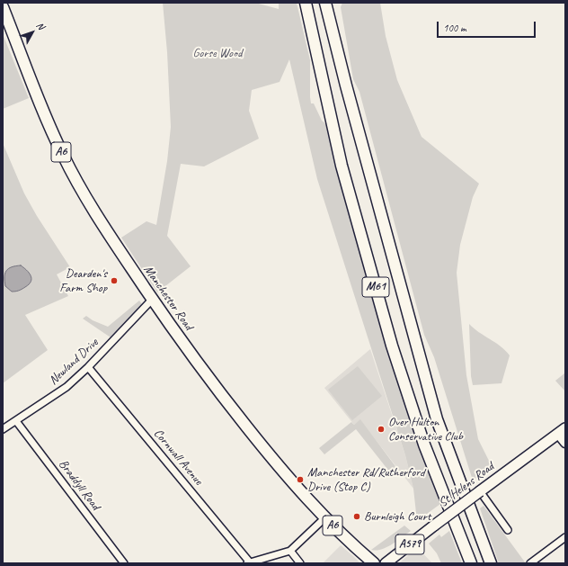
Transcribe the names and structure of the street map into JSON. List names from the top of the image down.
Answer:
{
  "streets": {
    "highway": ["A6", "M61", "Manchester Road"],
    "main road": ["St Helens Road", "A579"],
    "street": ["Newland Drive", "Cornwall Avenue", "Braddyll Road"]
  },
  "crossings": [
    ["Manchester Road", "Newland Drive"],
    ["Newland Drive", "Cornwall Avenue"],
    ["Newland Drive", "Braddyll Road"]
  ],
  "parks": ["Gorse Wood"],
  "places": [
    "Dearden's Farm Shop",
    "Over Hulton Conservative Club",
    "Manchester Rd/Rutherford Drive (Stop C)",
    "Burnleigh Court"
  ],
  "scale_bar": "100 m",
  "north": "top right"
}
